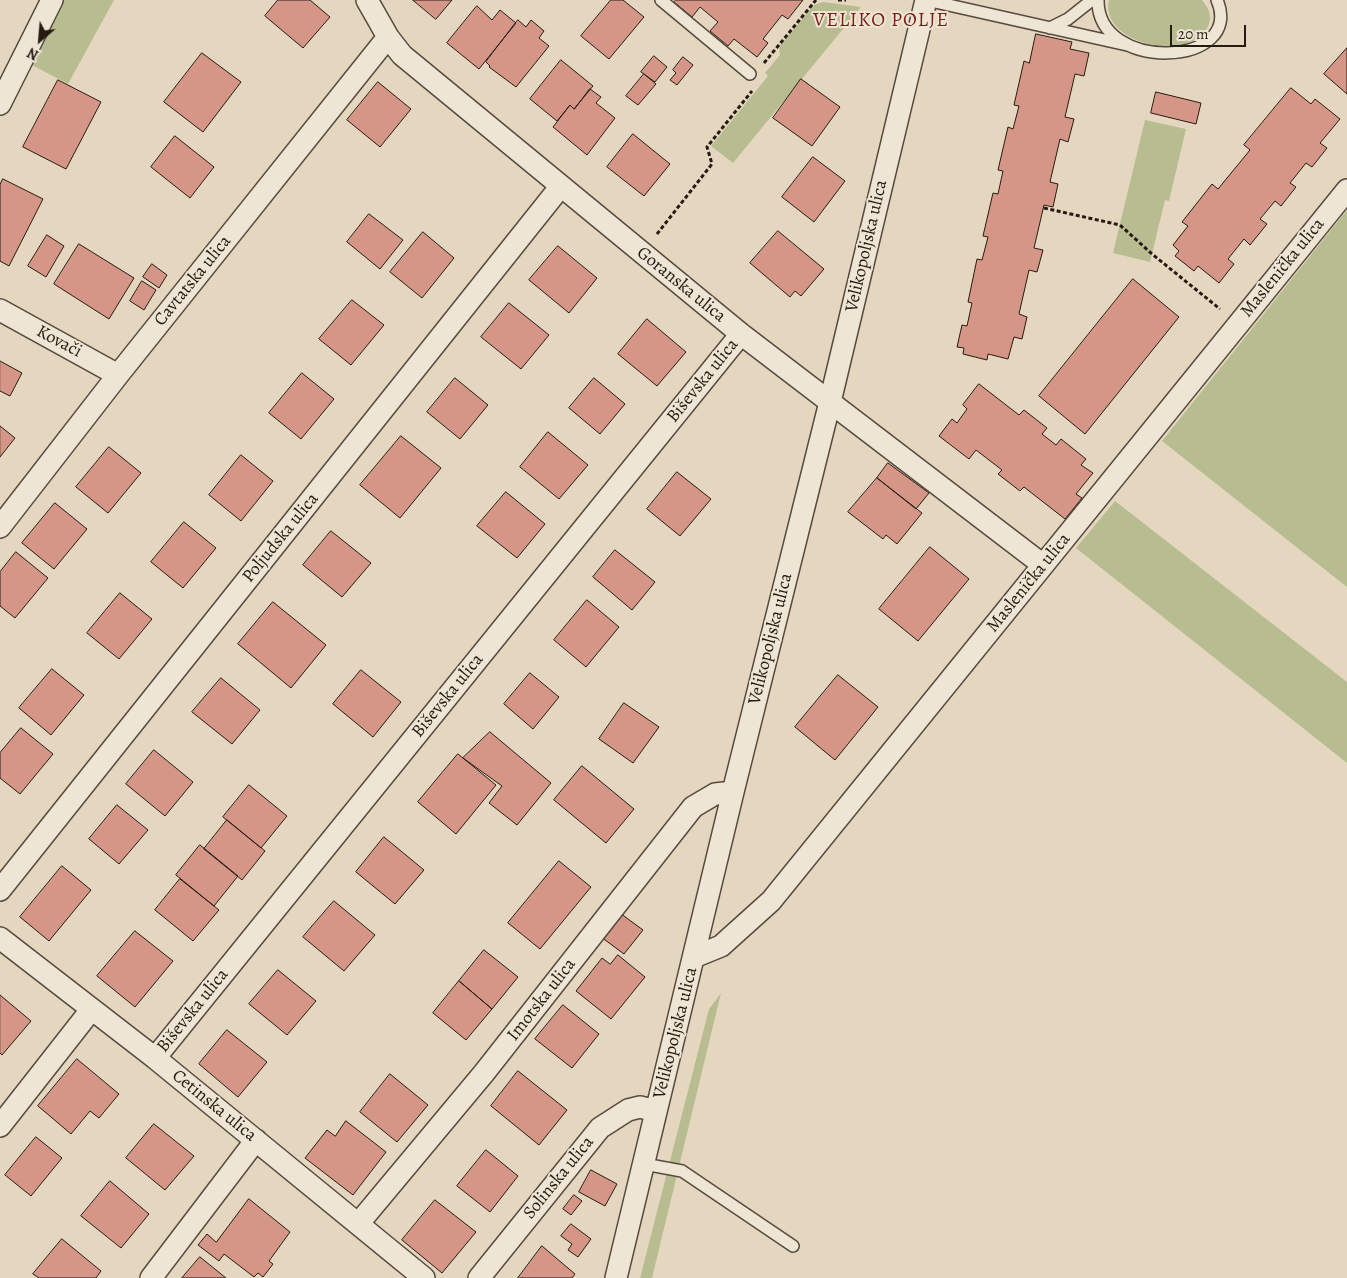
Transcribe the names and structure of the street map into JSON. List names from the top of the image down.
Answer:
{
  "streets": {
    "street": [
      "Velikopoljska ulica",
      "Maslenička ulica",
      "Cavtatska ulica",
      "Goranska ulica",
      "Kovači",
      "Biševska ulica",
      "Poljudska ulica",
      "Imotska ulica",
      "Cetinska ulica",
      "Solinska ulica"
    ]
  },
  "crossings": [
    ["Velikopoljska ulica", "Maslenička ulica"],
    ["Velikopoljska ulica", "Goranska ulica"],
    ["Velikopoljska ulica", "Imotska ulica"],
    ["Velikopoljska ulica", "Solinska ulica"],
    ["Maslenička ulica", "Goranska ulica"],
    ["Cavtatska ulica", "Goranska ulica"],
    ["Cavtatska ulica", "Kovači"],
    ["Goranska ulica", "Biševska ulica"],
    ["Goranska ulica", "Poljudska ulica"],
    ["Biševska ulica", "Cetinska ulica"],
    ["Imotska ulica", "Cetinska ulica"]
  ],
  "districts": ["VELIKO POLJE"],
  "scale_bar": "20 m",
  "north": "bottom left"
}
